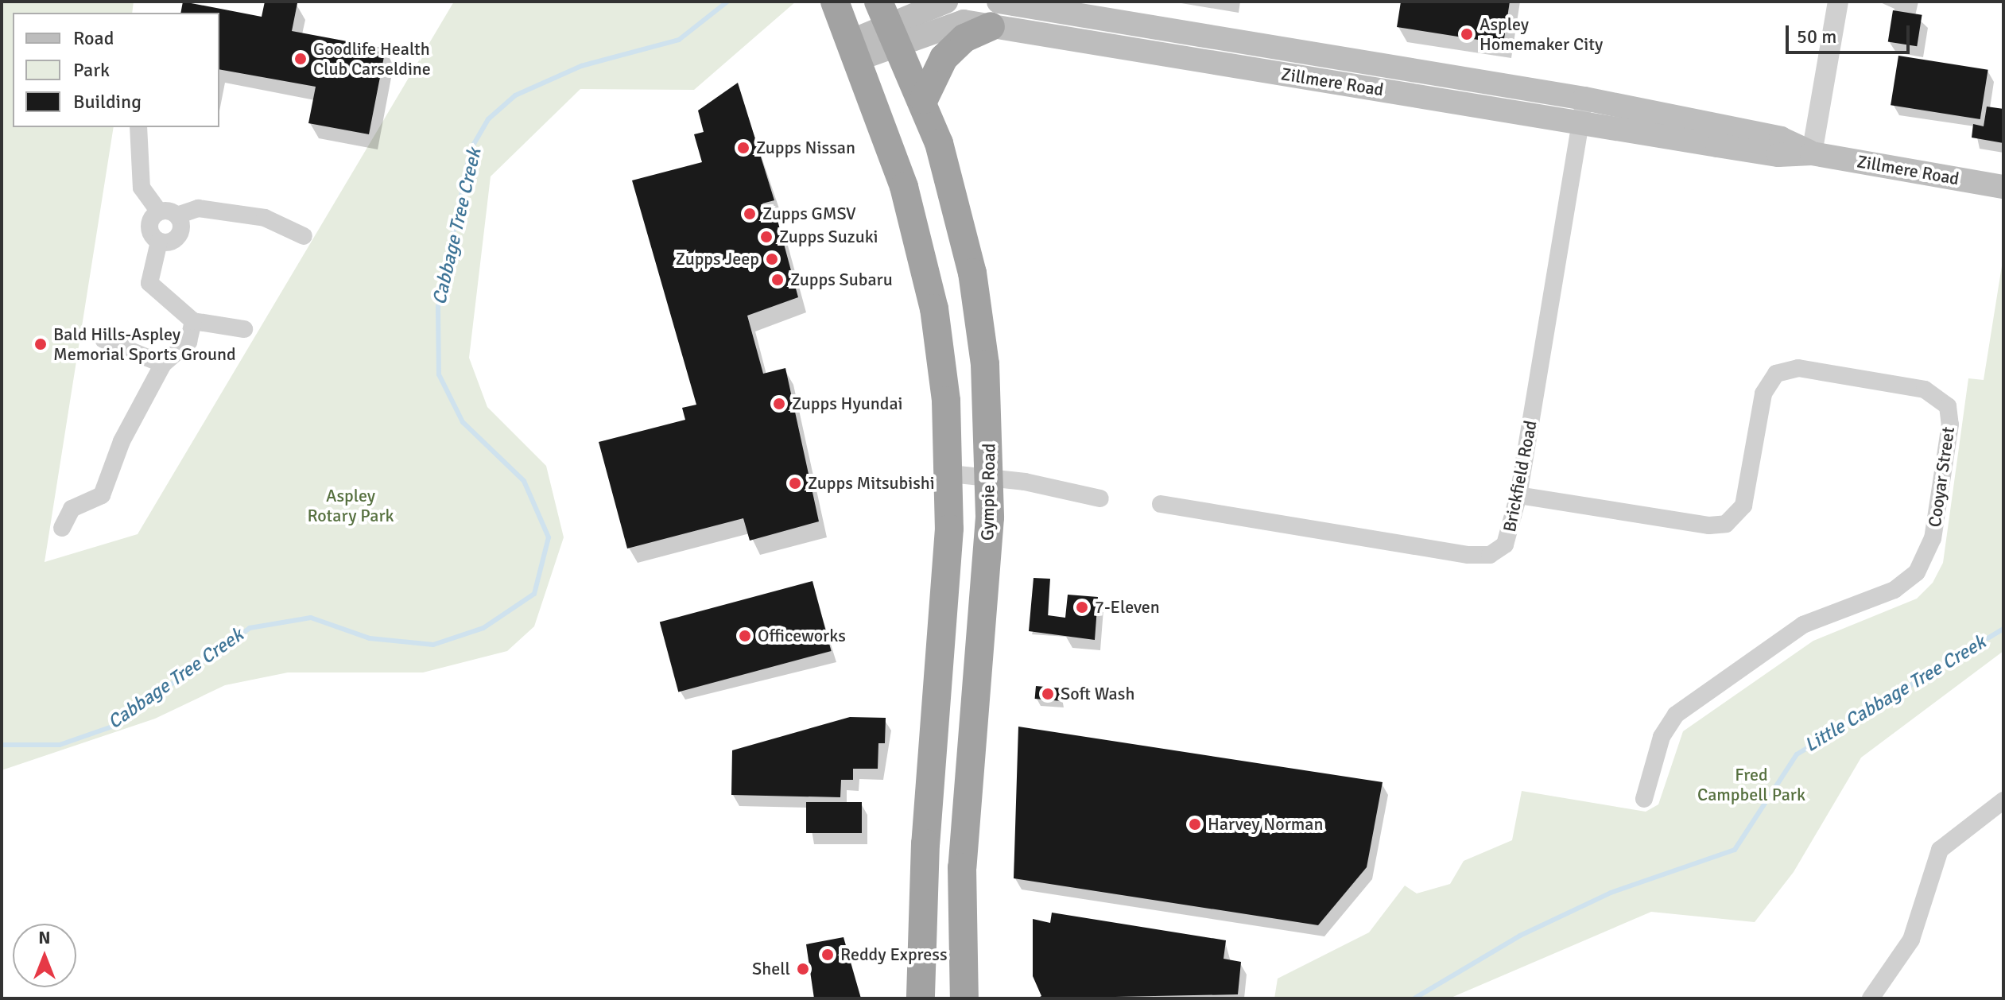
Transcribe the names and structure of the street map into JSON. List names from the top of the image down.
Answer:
{
  "streets": {
    "highway": ["Gympie Road"],
    "main road": ["Zillmere Road"],
    "street": ["Brickfield Road", "Cooyar Street"]
  },
  "crossings": [
    ["Zillmere Road", "Brickfield Road"],
    ["Zillmere Road", "Gympie Road"],
    ["Brickfield Road", "Cooyar Street"]
  ],
  "water": ["Cabbage Tree Creek", "Little Cabbage Tree Creek"],
  "parks": ["Aspley Rotary Park", "Fred Campbell Park"],
  "places": [
    "Aspley Homemaker City",
    "Goodlife Health Club Carseldine",
    "Zupps Nissan",
    "Zupps GMSV",
    "Zupps Suzuki",
    "Zupps Jeep",
    "Zupps Subaru",
    "Bald Hills-Aspley Memorial Sports Ground",
    "Zupps Hyundai",
    "Zupps Mitsubishi",
    "7-Eleven",
    "Officeworks",
    "Soft Wash",
    "Harvey Norman",
    "Reddy Express",
    "Shell"
  ],
  "legend": ["Road", "Park", "Building"],
  "scale_bar": "50 m",
  "north": "top"
}
